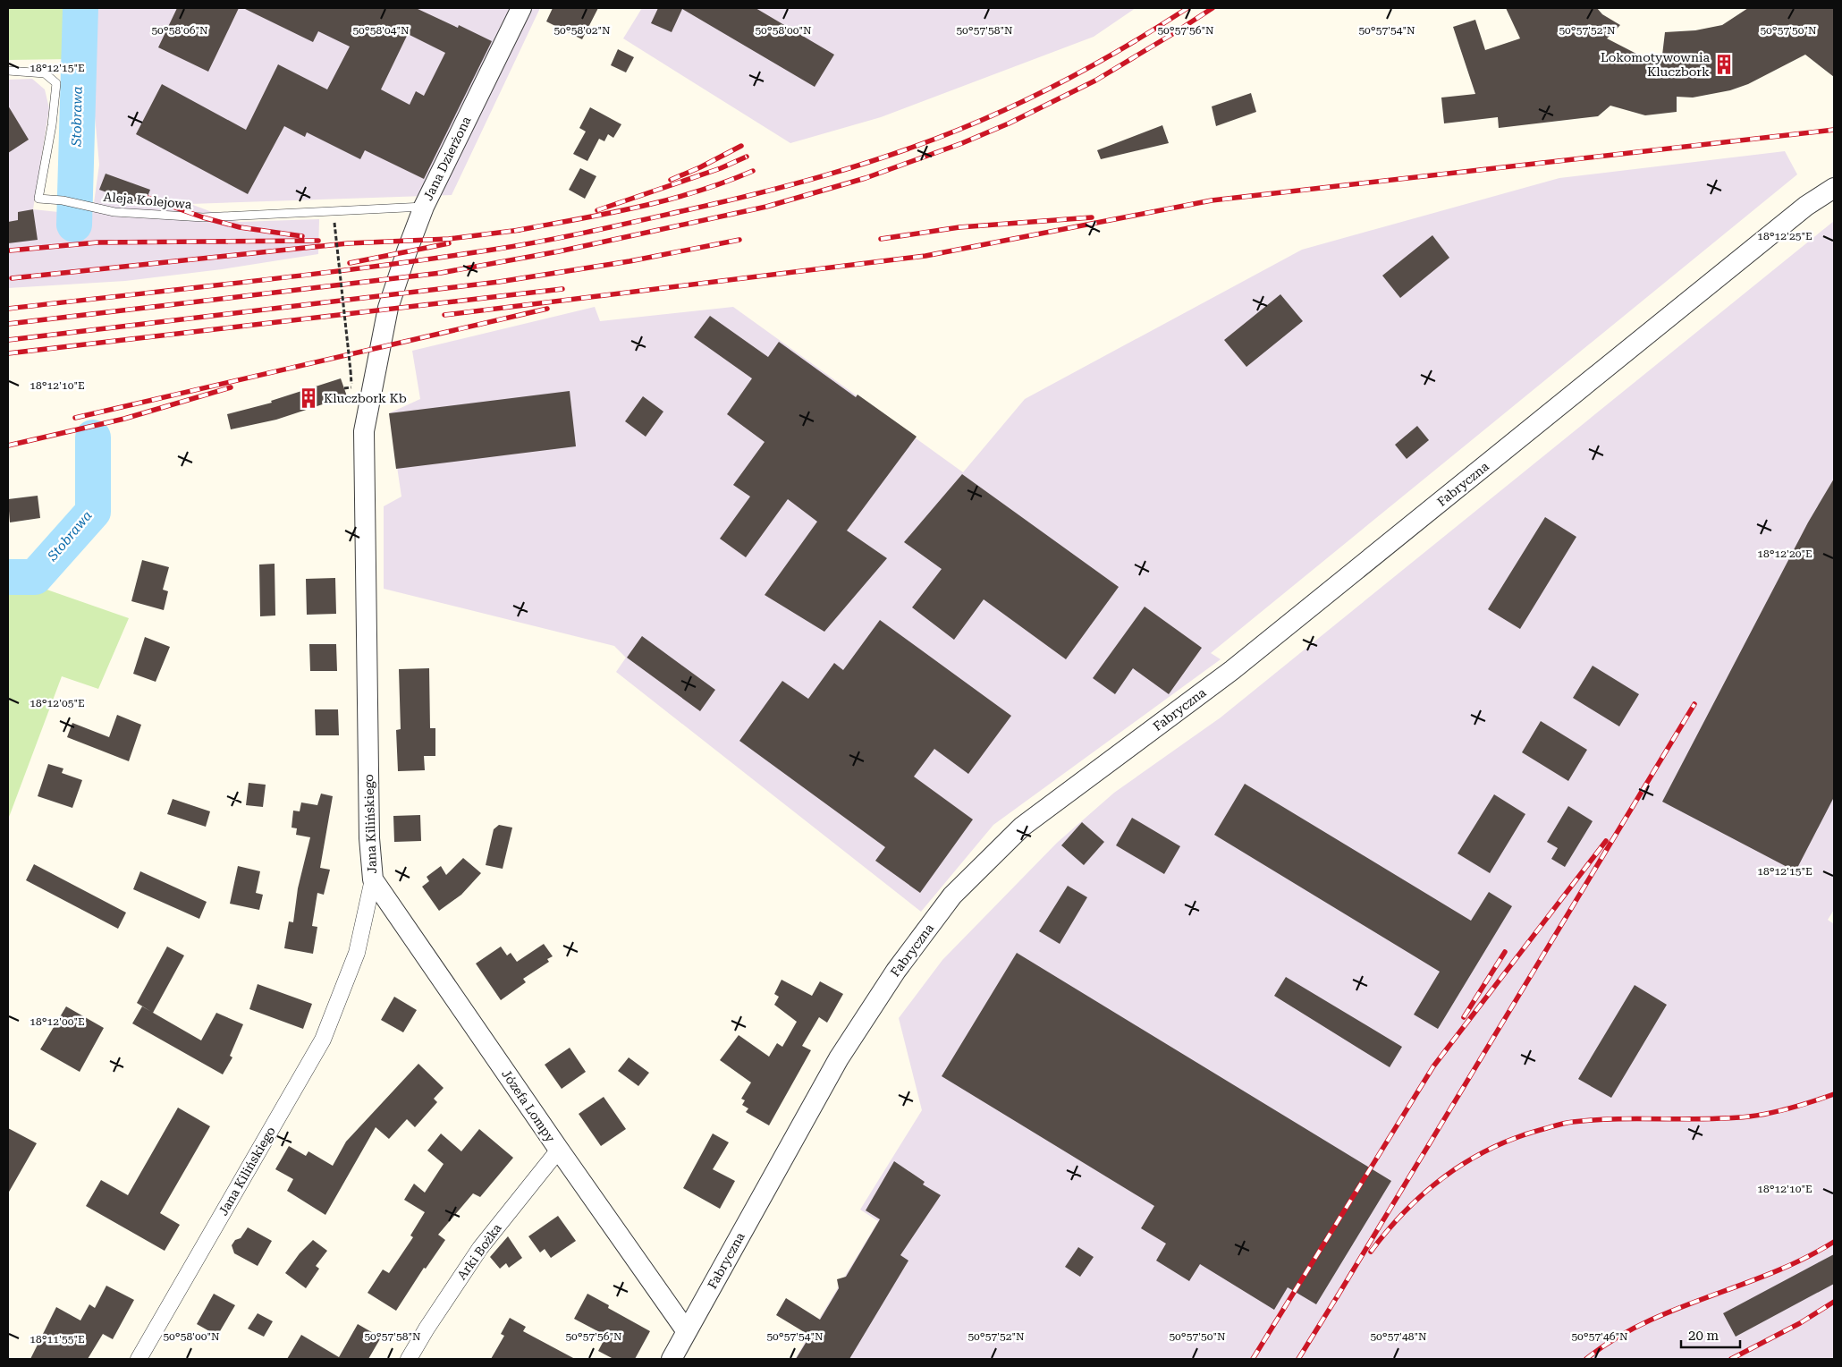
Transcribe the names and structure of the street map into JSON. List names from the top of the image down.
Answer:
{
  "streets": {
    "street": [
      "Jana Dzierżona",
      "Fabryczna",
      "Jana Kilińskiego",
      "Józefa Lompy",
      "Arki Bożka"
    ],
    "lane": ["Aleja Kolejowa"]
  },
  "crossings": [
    ["Jana Dzierżona", "Aleja Kolejowa"],
    ["Jana Dzierżona", "Jana Kilińskiego"],
    ["Fabryczna", "Józefa Lompy"],
    ["Jana Kilińskiego", "Józefa Lompy"],
    ["Józefa Lompy", "Arki Bożka"]
  ],
  "water": ["Stobrawa"],
  "places": {
    "building": ["Lokomotywownia Kluczbork", "Kluczbork Kb"]
  },
  "scale_bar": "20 m",
  "coordinates": [
    "50°58'06\"N",
    "50°58'04\"N",
    "50°58'02\"N",
    "50°58'00\"N",
    "50°57'58\"N",
    "50°57'56\"N",
    "50°57'54\"N",
    "50°57'52\"N",
    "50°57'50\"N",
    "18°12'15\"E",
    "18°12'25\"E",
    "18°12'10\"E",
    "18°12'20\"E",
    "18°12'05\"E",
    "18°12'00\"E",
    "50°57'48\"N",
    "50°57'46\"N",
    "18°11'55\"E"
  ]
}
